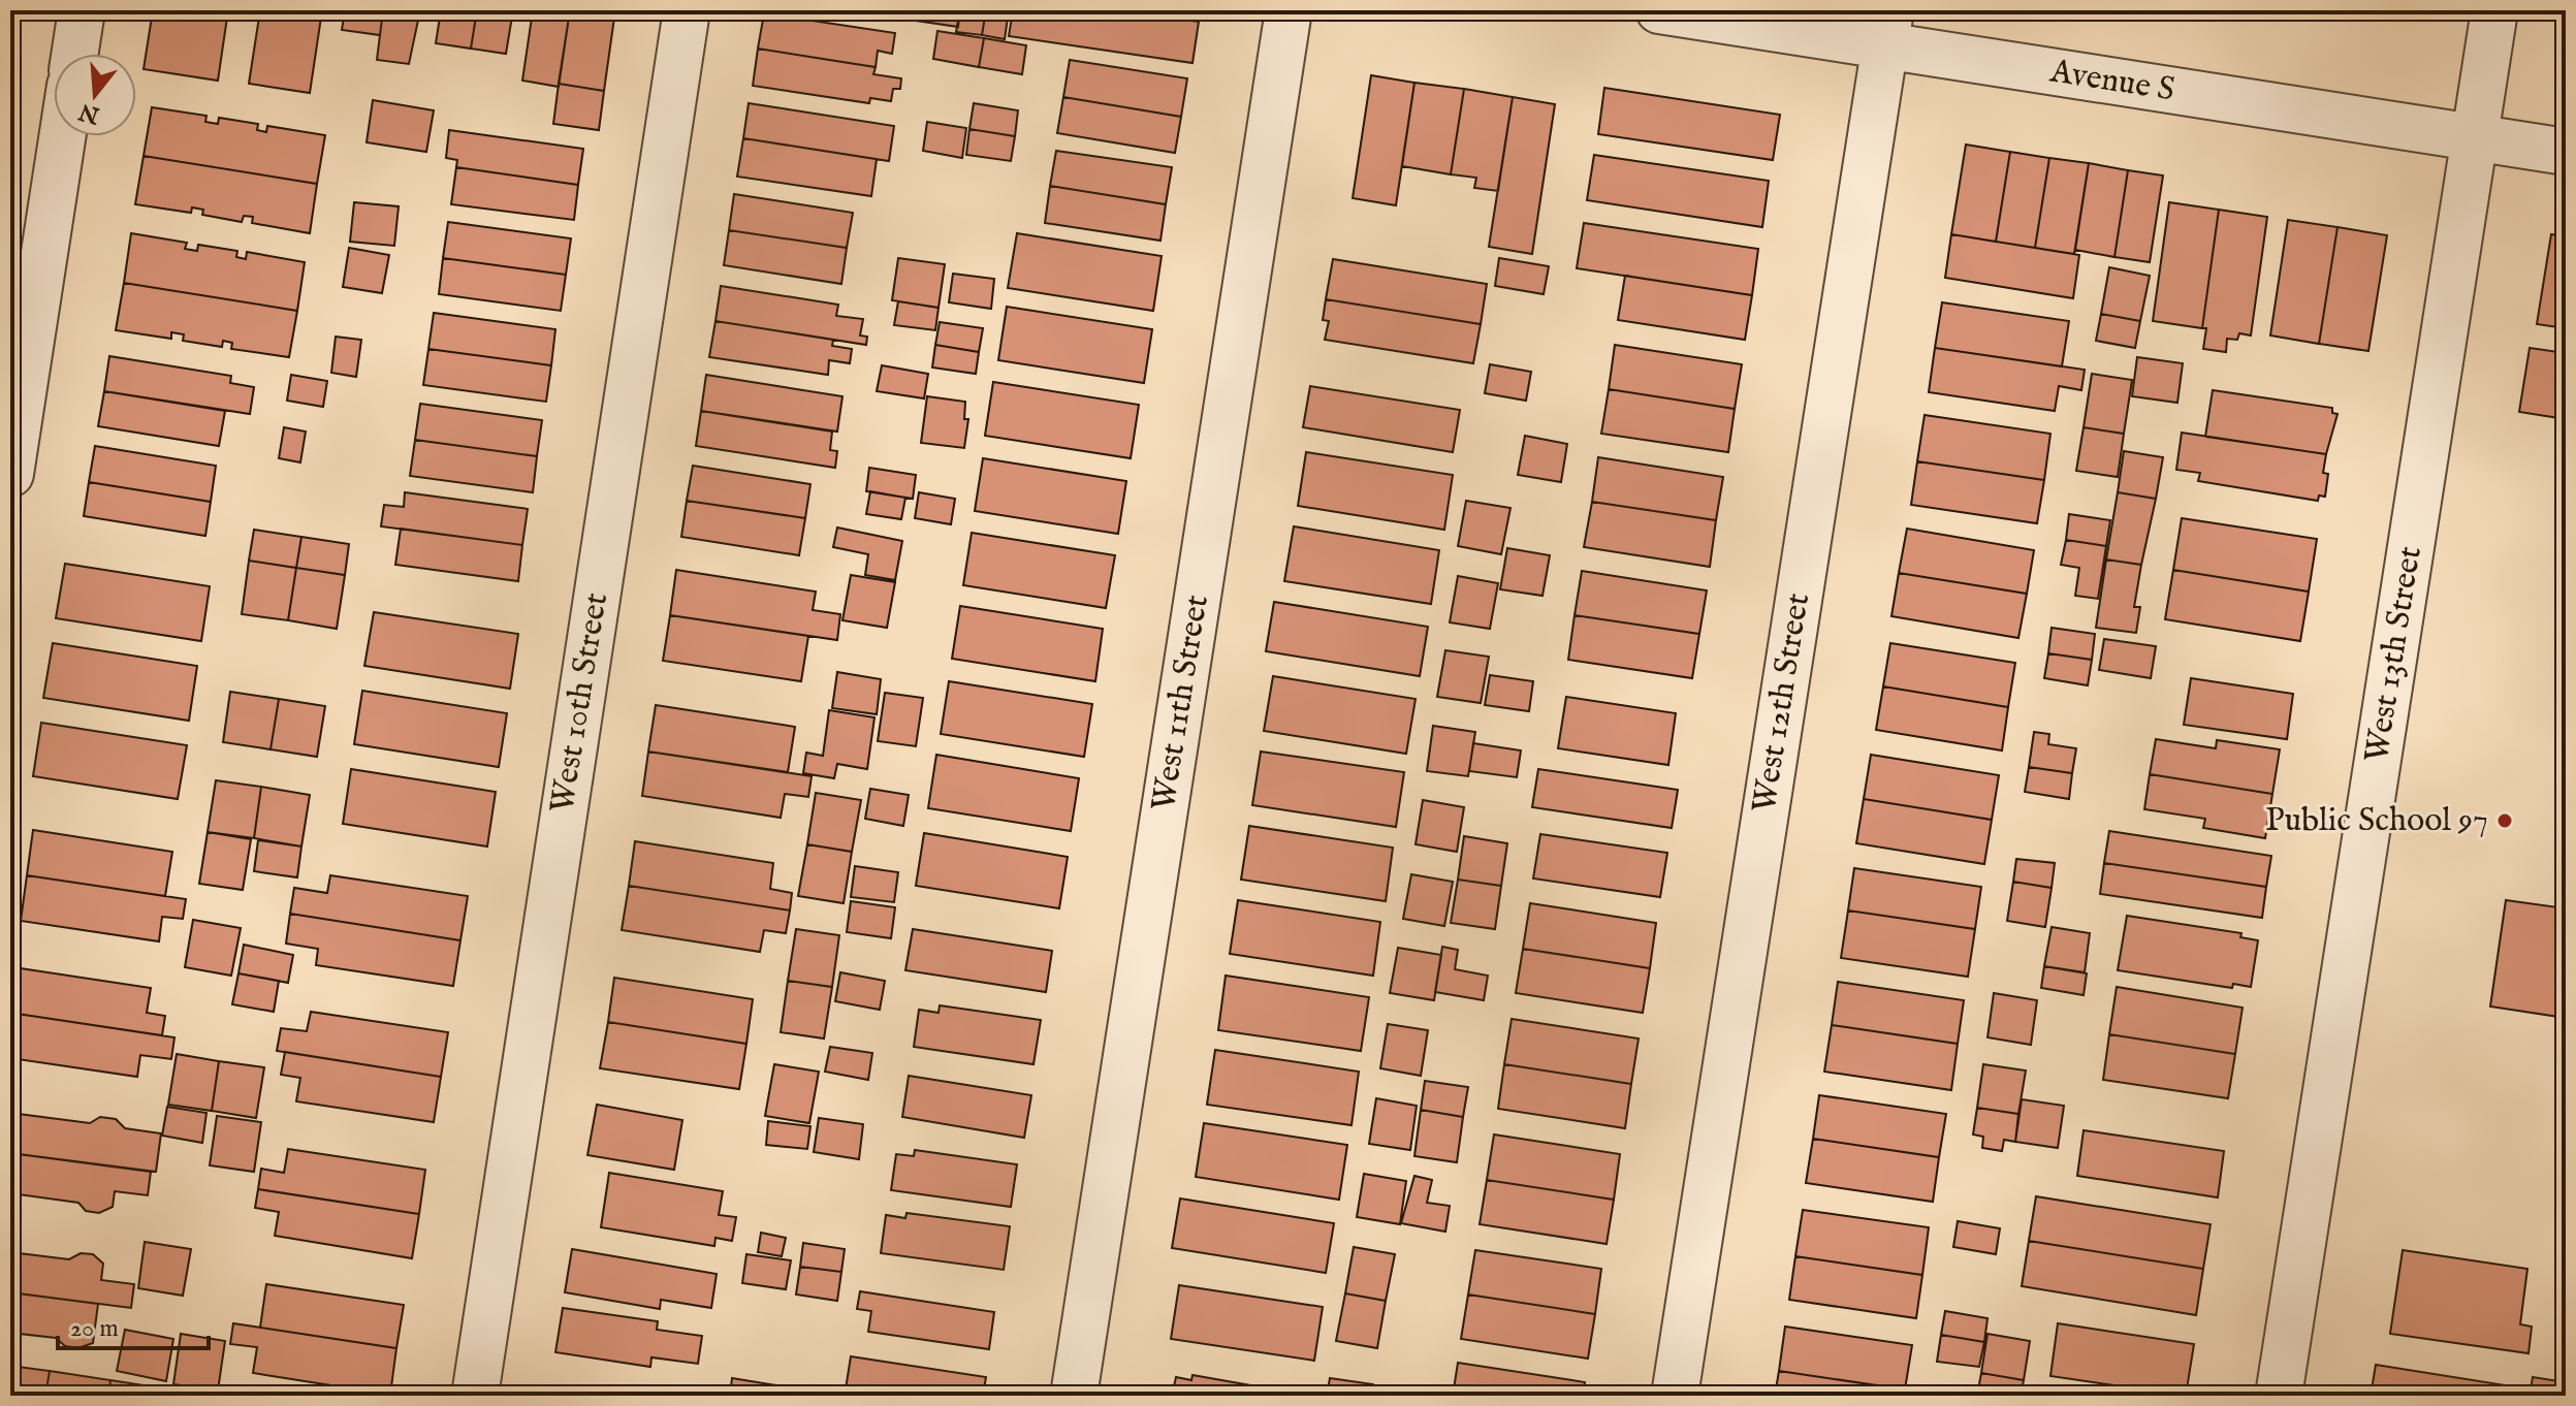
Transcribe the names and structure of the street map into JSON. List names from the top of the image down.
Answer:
{
  "streets": {
    "street": [
      "Avenue S",
      "West 13th Street",
      "West 10th Street",
      "West 11th Street",
      "West 12th Street"
    ]
  },
  "crossings": [
    ["Avenue S", "West 13th Street"],
    ["Avenue S", "West 12th Street"]
  ],
  "places": ["Public School 97"],
  "scale_bar": "20 m",
  "north": "bottom"
}
